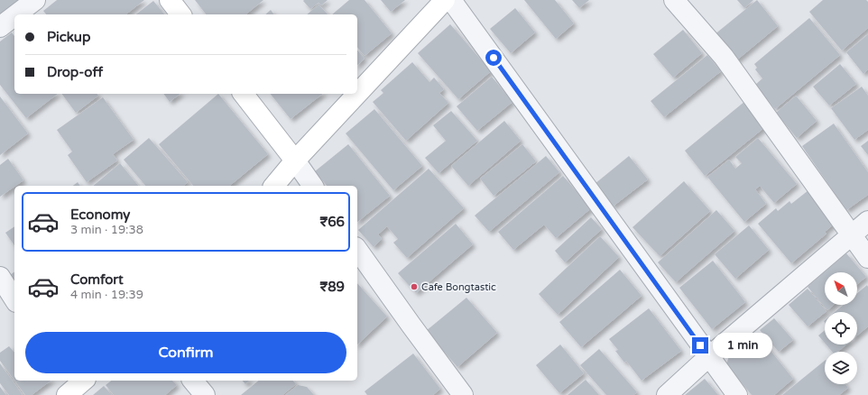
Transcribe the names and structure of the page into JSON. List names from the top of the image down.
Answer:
{
  "places": ["Cafe Bongtastic"],
  "north": "top left",
  "page": {
    "banner": ["Pickup", "Drop-off"],
    "list": [
      {
        "name": "Economy",
        "note": "3 min · 19:38",
        "value": "₹66"
      },
      {
        "name": "Comfort",
        "note": "4 min · 19:39",
        "value": "₹89"
      }
    ],
    "buttons": "Confirm",
    "bubble": "1 min"
  }
}
